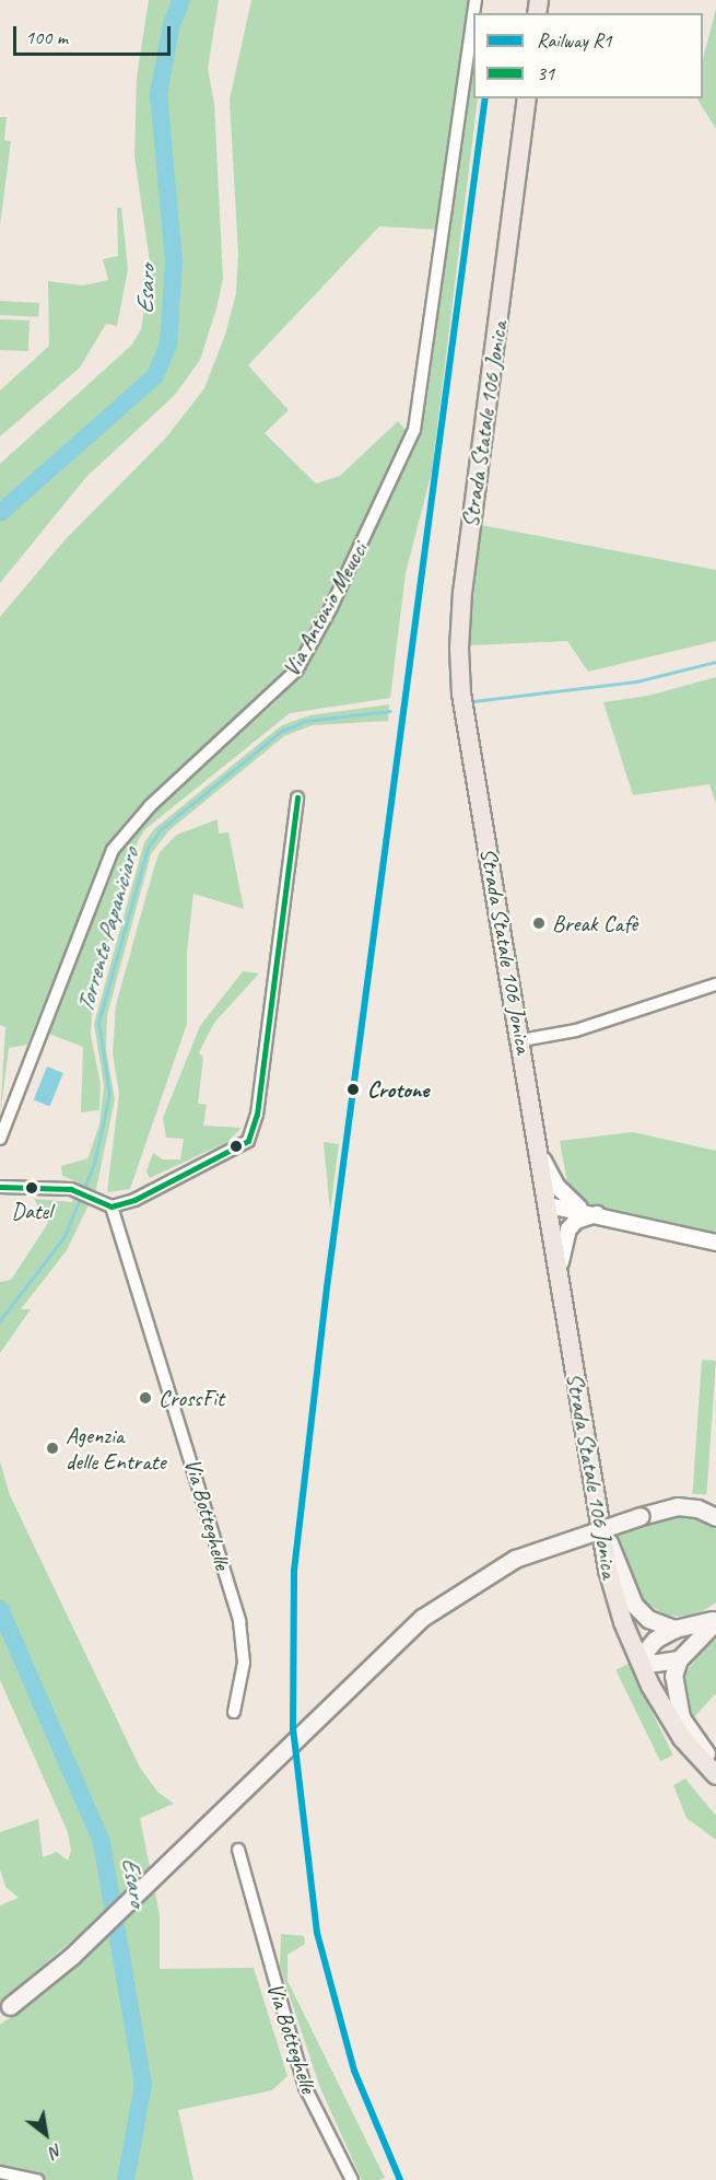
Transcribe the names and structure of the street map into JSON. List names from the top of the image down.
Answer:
{
  "streets": {
    "main road": ["Strada Statale 106 Jonica"],
    "street": ["Via Antonio Meucci", "Via Botteghelle"]
  },
  "water": ["Esaro", "Torrente Papaniciaro"],
  "places": [
    "Break Cafè",
    "Crotone",
    "Datel",
    "CrossFit",
    "Agenzia delle Entrate"
  ],
  "lines": ["rail line R1", "transit line 31"],
  "legend": ["Railway R1", "31"],
  "scale_bar": "100 m",
  "north": "bottom right"
}
